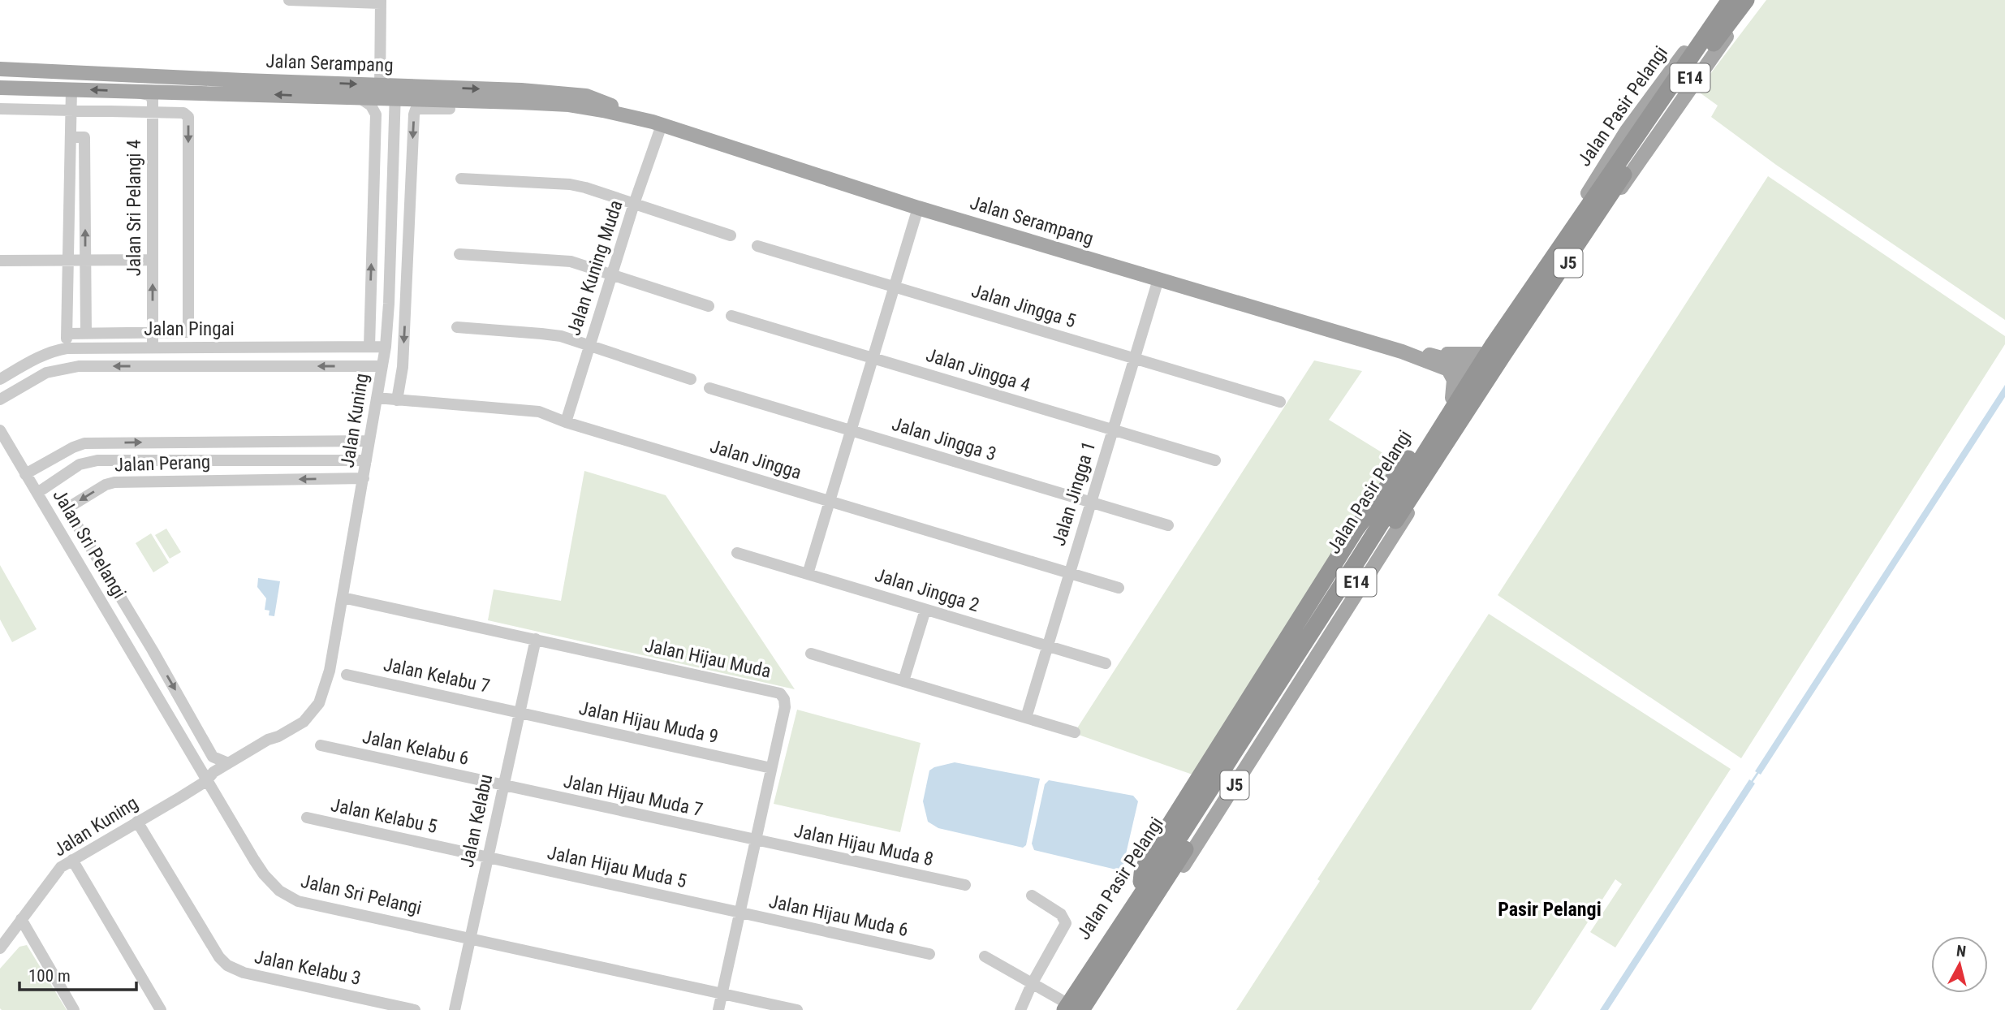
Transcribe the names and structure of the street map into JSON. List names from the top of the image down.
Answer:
{
  "streets": {
    "highway": ["E14"],
    "main road": ["Jalan Serampang", "Jalan Pasir Pelangi", "J5"],
    "street": [
      "Jalan Sri Pelangi 4",
      "Jalan Kuning Muda",
      "Jalan Jingga 5",
      "Jalan Pingai",
      "Jalan Jingga 4",
      "Jalan Kuning",
      "Jalan Jingga 3",
      "Jalan Jingga",
      "Jalan Perang",
      "Jalan Jingga 1",
      "Jalan Sri Pelangi",
      "Jalan Jingga 2",
      "Jalan Hijau Muda",
      "Jalan Kelabu 7",
      "Jalan Hijau Muda 9",
      "Jalan Kelabu 6",
      "Jalan Hijau Muda 7",
      "Jalan Kelabu 5",
      "Jalan Kelabu",
      "Jalan Hijau Muda 8",
      "Jalan Hijau Muda 5",
      "Jalan Hijau Muda 6",
      "Jalan Kelabu 3"
    ]
  },
  "crossings": [
    ["Jalan Serampang", "Jalan Pasir Pelangi"],
    ["Jalan Serampang", "J5"],
    ["Jalan Serampang", "Jalan Kuning Muda"],
    ["Jalan Serampang", "Jalan Kuning"],
    ["Jalan Serampang", "Jalan Jingga 1"],
    ["E14", "Jalan Pasir Pelangi"],
    ["Jalan Sri Pelangi 4", "Jalan Pingai"],
    ["Jalan Kuning Muda", "Jalan Jingga"],
    ["Jalan Jingga 5", "Jalan Jingga 1"],
    ["Jalan Pingai", "Jalan Kuning"],
    ["Jalan Jingga 4", "Jalan Jingga 1"],
    ["Jalan Kuning", "Jalan Jingga"],
    ["Jalan Kuning", "Jalan Perang"],
    ["Jalan Kuning", "Jalan Sri Pelangi"],
    ["Jalan Kuning", "Jalan Hijau Muda"],
    ["Jalan Kuning", "Jalan Kelabu 3"],
    ["Jalan Jingga 3", "Jalan Jingga 1"],
    ["Jalan Jingga", "Jalan Jingga 1"],
    ["Jalan Perang", "Jalan Sri Pelangi"],
    ["Jalan Jingga 1", "Jalan Jingga 2"],
    ["Jalan Sri Pelangi", "Jalan Hijau Muda"],
    ["Jalan Sri Pelangi", "Jalan Kelabu"],
    ["Jalan Hijau Muda", "Jalan Hijau Muda 9"],
    ["Jalan Hijau Muda", "Jalan Hijau Muda 7"],
    ["Jalan Hijau Muda", "Jalan Kelabu"],
    ["Jalan Hijau Muda", "Jalan Hijau Muda 8"],
    ["Jalan Hijau Muda", "Jalan Hijau Muda 5"],
    ["Jalan Hijau Muda", "Jalan Hijau Muda 6"],
    ["Jalan Kelabu 7", "Jalan Hijau Muda 9"],
    ["Jalan Kelabu 7", "Jalan Kelabu"],
    ["Jalan Hijau Muda 9", "Jalan Kelabu"],
    ["Jalan Kelabu 6", "Jalan Hijau Muda 7"],
    ["Jalan Kelabu 6", "Jalan Kelabu"],
    ["Jalan Hijau Muda 7", "Jalan Kelabu"],
    ["Jalan Hijau Muda 7", "Jalan Hijau Muda 8"],
    ["Jalan Kelabu 5", "Jalan Kelabu"],
    ["Jalan Kelabu 5", "Jalan Hijau Muda 5"],
    ["Jalan Kelabu", "Jalan Hijau Muda 5"],
    ["Jalan Hijau Muda 5", "Jalan Hijau Muda 6"]
  ],
  "districts": ["Pasir Pelangi"],
  "scale_bar": "100 m",
  "north": "top"
}
